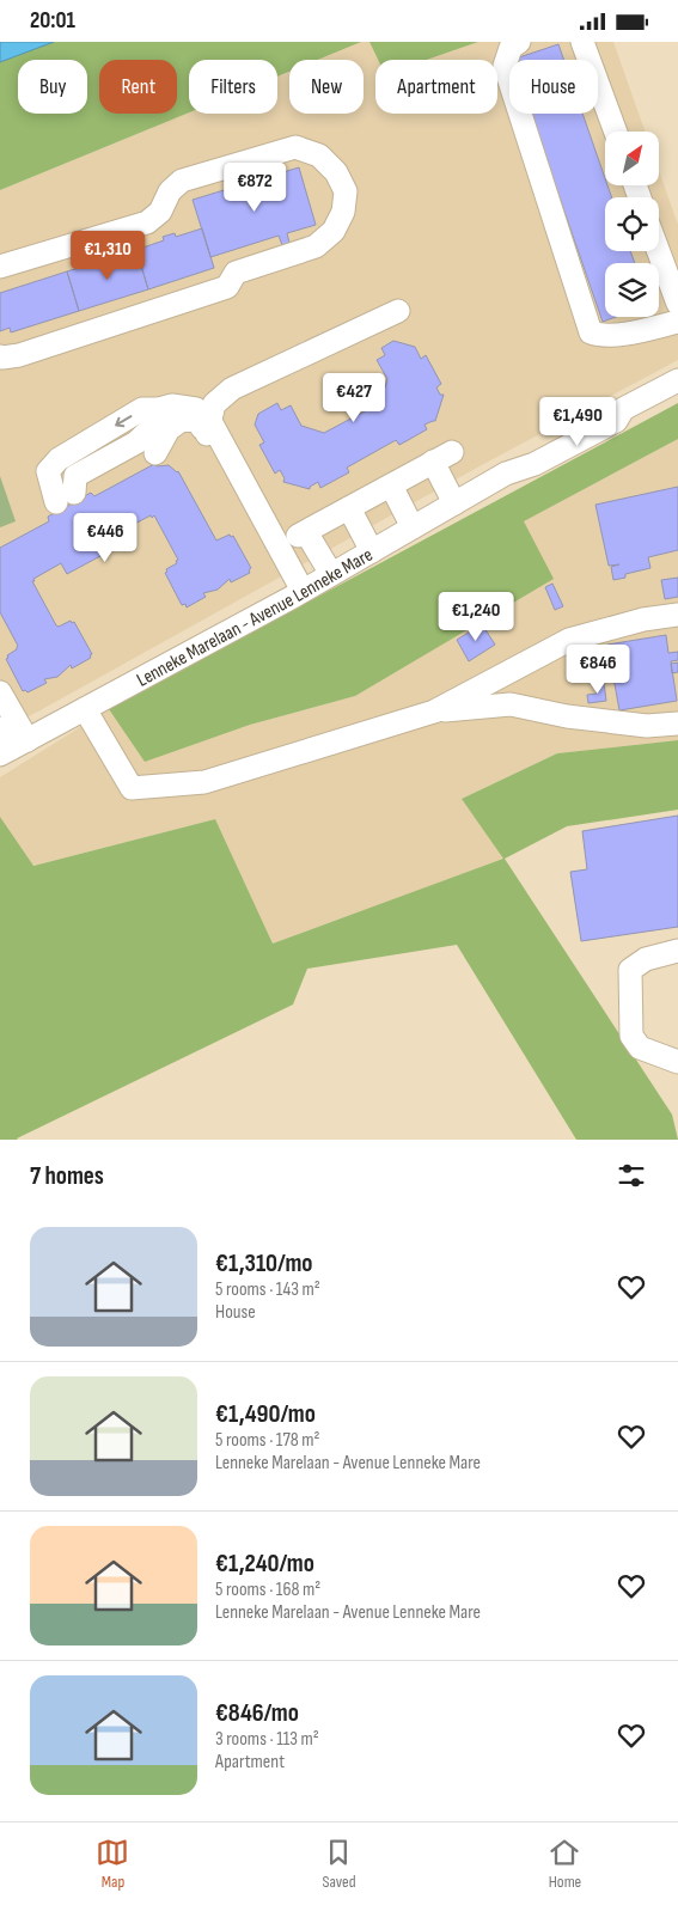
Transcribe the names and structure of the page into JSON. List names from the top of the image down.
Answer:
{
  "streets": {
    "street": ["Lenneke Marelaan - Avenue Lenneke Mare"]
  },
  "north": "top right",
  "page": {
    "status": "20:01",
    "chip": [
      "Buy",
      "Rent",
      "Filters",
      "New",
      "Apartment",
      "House"
    ],
    "price": [
      "€872",
      "€1,310",
      "€427",
      "€1,490",
      "€446",
      "€1,240",
      "€846"
    ],
    "heading": "7 homes",
    "list": [
      {
        "name": "€1,310/mo",
        "note": "5 rooms · 143 m² · House"
      },
      {
        "name": "€1,490/mo",
        "note": "5 rooms · 178 m² · Lenneke Marelaan - Avenue Lenneke Mare"
      },
      {
        "name": "€1,240/mo",
        "note": "5 rooms · 168 m² · Lenneke Marelaan - Avenue Lenneke Mare"
      },
      {
        "name": "€846/mo",
        "note": "3 rooms · 113 m² · Apartment"
      }
    ],
    "tabs": ["Map", "Saved", "Home"]
  }
}
